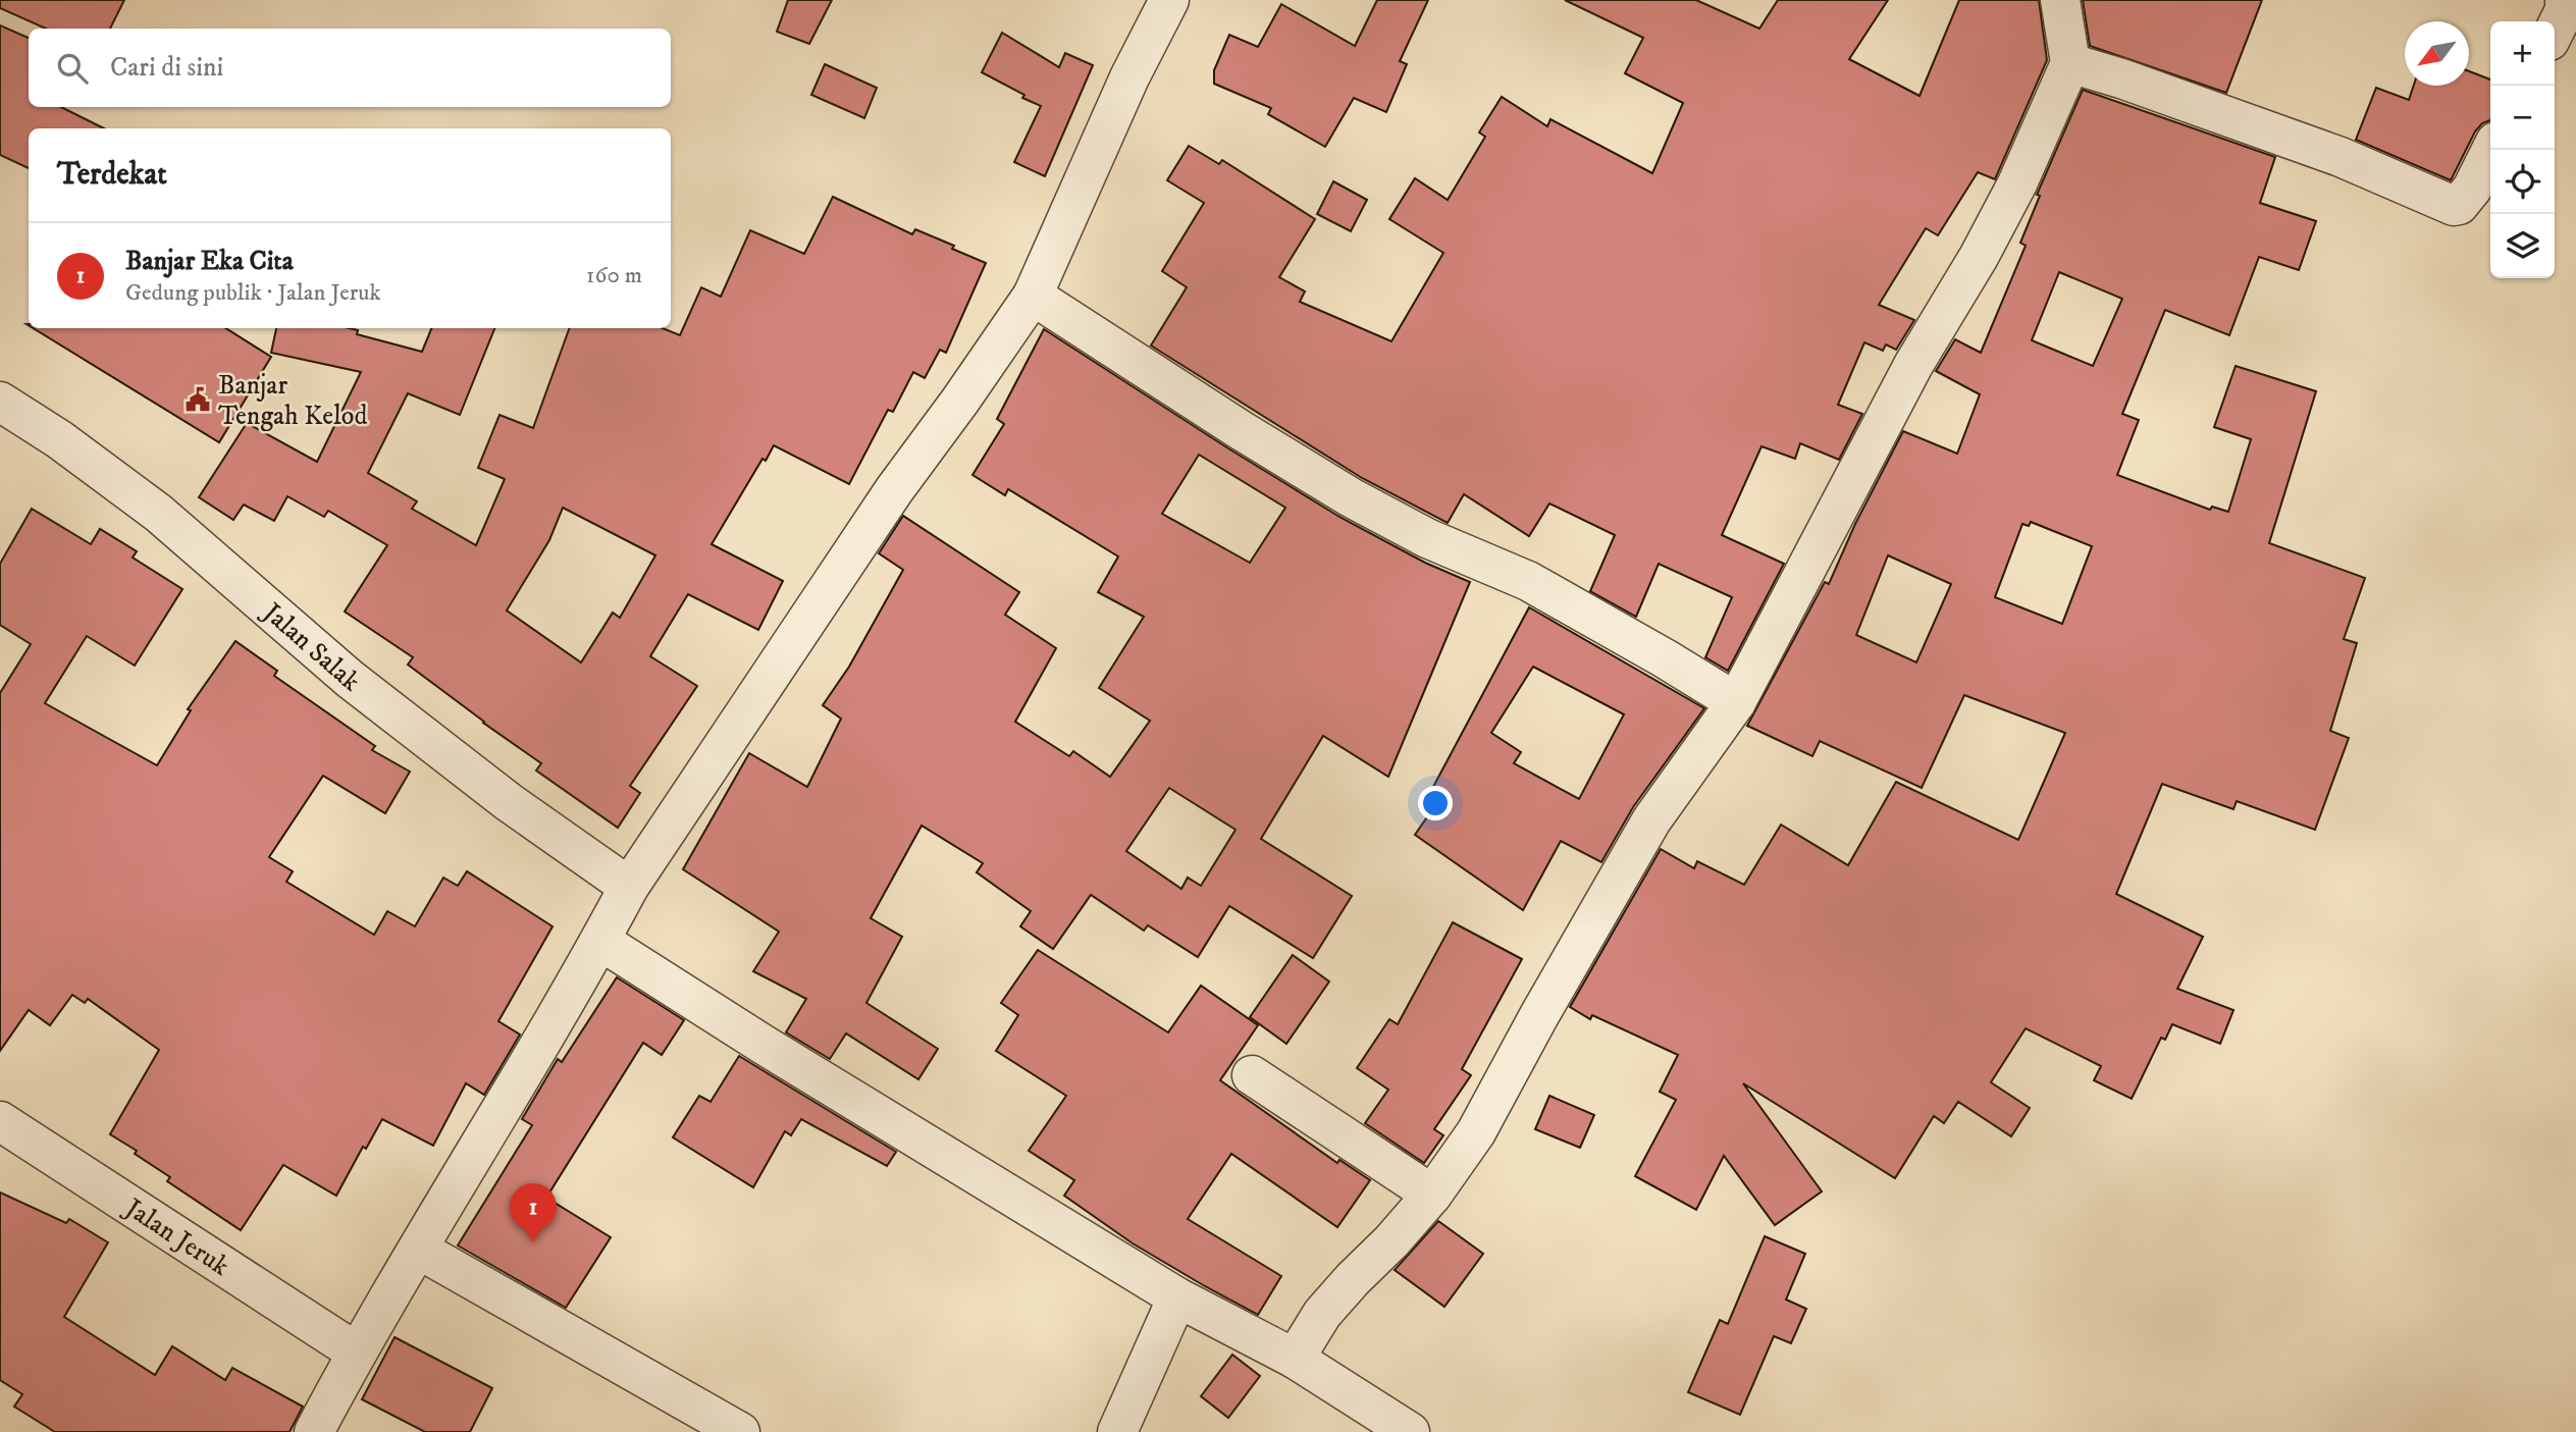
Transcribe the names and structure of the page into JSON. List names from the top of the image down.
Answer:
{
  "streets": {
    "street": ["Jalan Salak", "Jalan Jeruk"]
  },
  "places": {
    "public building": ["Banjar Tengah Kelod"]
  },
  "north": "bottom left",
  "page": {
    "map_buttons": ["+", "−"],
    "search": "Cari di sini",
    "heading": "Terdekat",
    "list": [
      {
        "mark": "1",
        "name": "Banjar Eka Cita",
        "note": "Gedung publik · Jalan Jeruk",
        "value": "160 m"
      }
    ],
    "pins": "1"
  }
}
